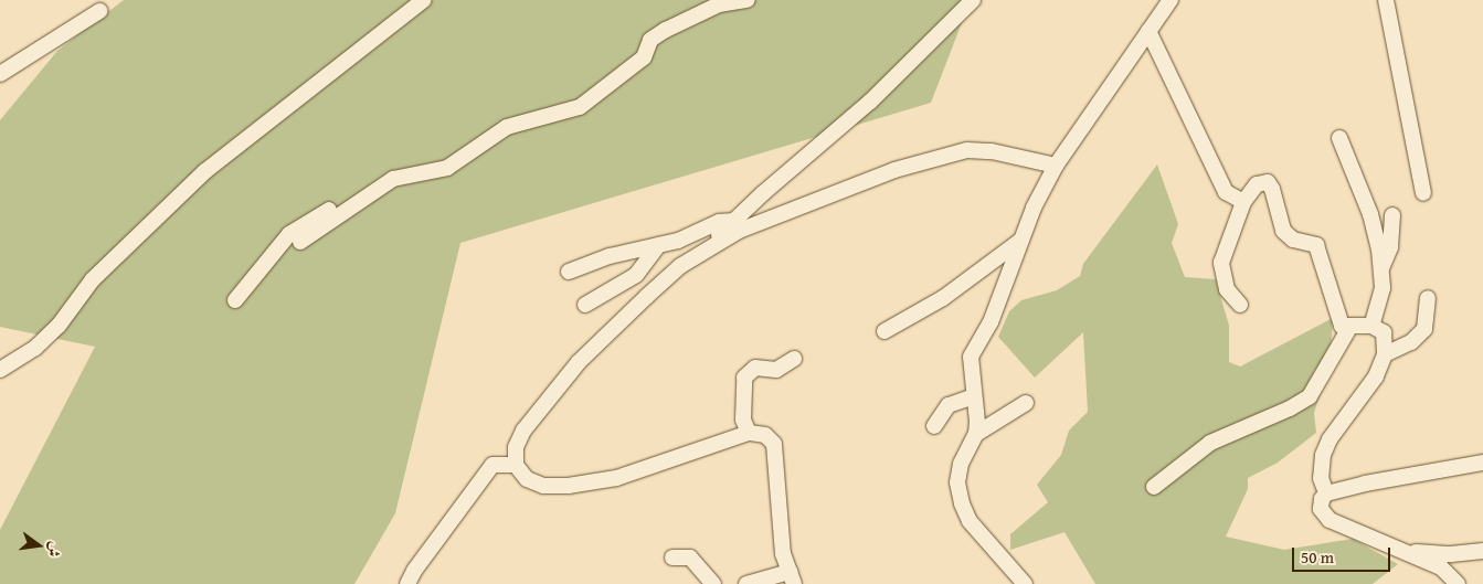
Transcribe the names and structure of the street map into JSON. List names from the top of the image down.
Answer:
{
  "scale_bar": "50 m",
  "north": "right"
}
